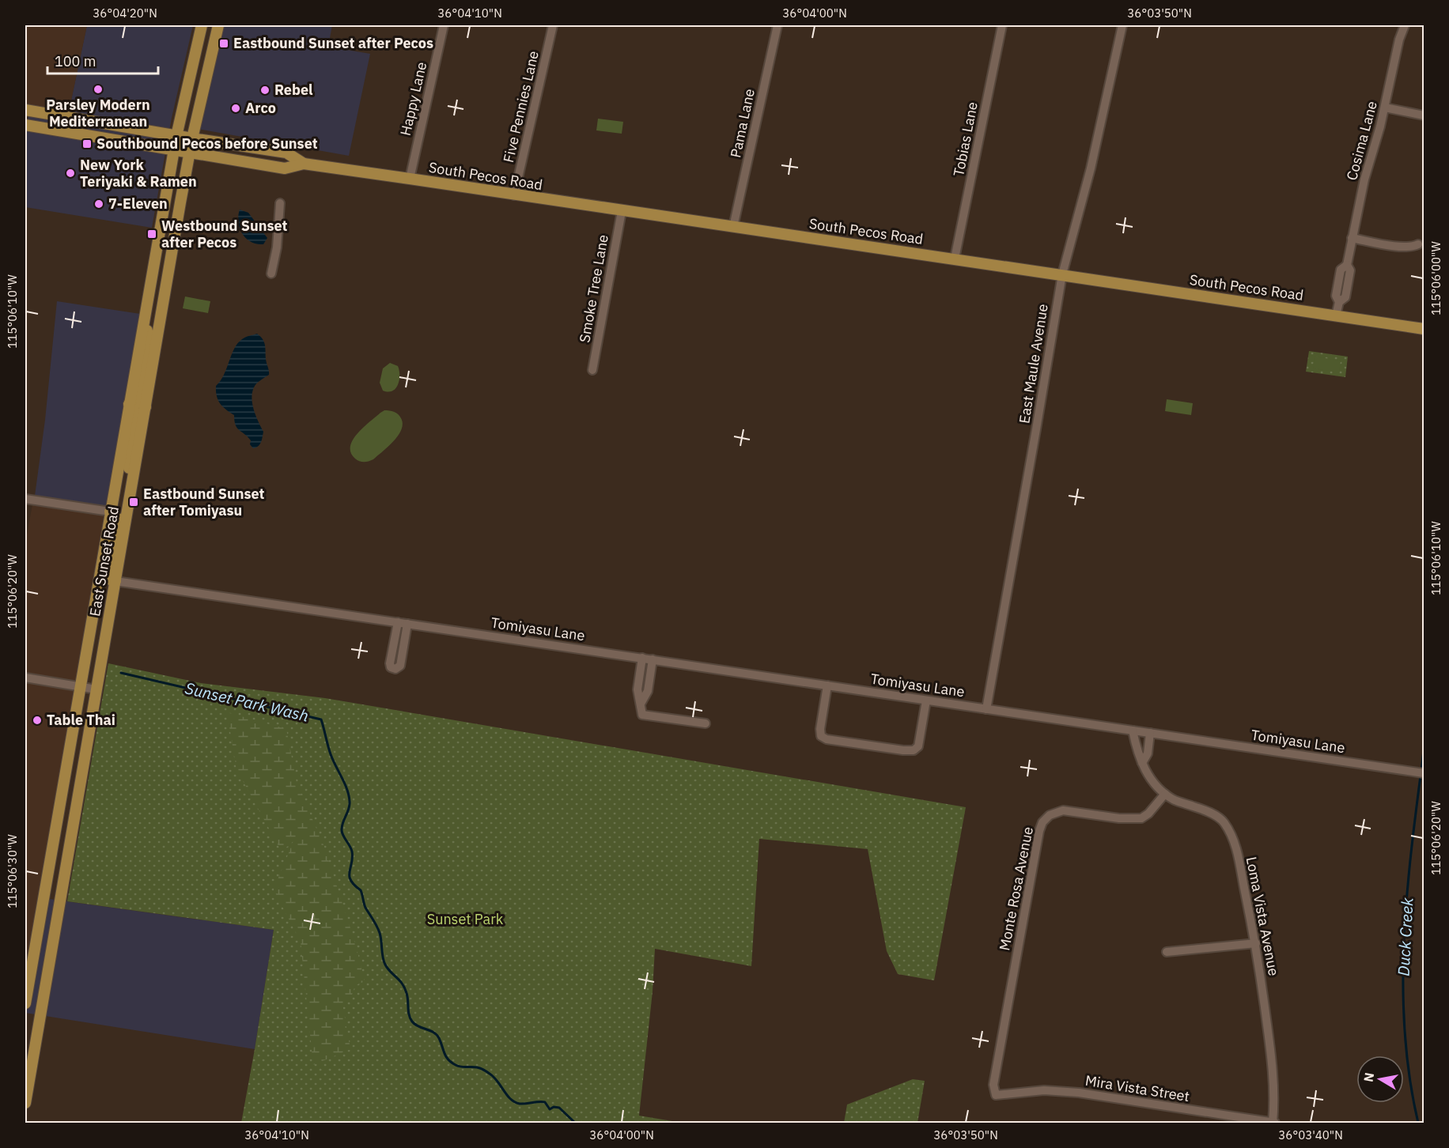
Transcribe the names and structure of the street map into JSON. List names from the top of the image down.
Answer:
{
  "streets": {
    "main road": ["South Pecos Road", "East Sunset Road"],
    "street": [
      "Happy Lane",
      "Five Pennies Lane",
      "Pama Lane",
      "Tobias Lane",
      "Cosima Lane",
      "Smoke Tree Lane",
      "East Maule Avenue",
      "Tomiyasu Lane",
      "Monte Rosa Avenue",
      "Loma Vista Avenue",
      "Mira Vista Street"
    ]
  },
  "crossings": [
    ["Happy Lane", "South Pecos Road"],
    ["Five Pennies Lane", "South Pecos Road"],
    ["Pama Lane", "South Pecos Road"],
    ["Tobias Lane", "South Pecos Road"],
    ["Cosima Lane", "South Pecos Road"],
    ["South Pecos Road", "Smoke Tree Lane"],
    ["South Pecos Road", "East Maule Avenue"],
    ["South Pecos Road", "East Sunset Road"],
    ["East Maule Avenue", "Tomiyasu Lane"],
    ["East Sunset Road", "Tomiyasu Lane"],
    ["Tomiyasu Lane", "Loma Vista Avenue"],
    ["Monte Rosa Avenue", "Loma Vista Avenue"],
    ["Monte Rosa Avenue", "Mira Vista Street"],
    ["Loma Vista Avenue", "Mira Vista Street"]
  ],
  "water": ["Sunset Park Wash", "Duck Creek"],
  "parks": ["Sunset Park"],
  "places": {
    "transit": [
      "Eastbound Sunset after Pecos",
      "Southbound Pecos before Sunset",
      "Westbound Sunset after Pecos",
      "Eastbound Sunset after Tomiyasu"
    ],
    "other": [
      "Parsley Modern Mediterranean",
      "Rebel",
      "Arco",
      "New York Teriyaki & Ramen",
      "7-Eleven",
      "Table Thai"
    ]
  },
  "scale_bar": "100 m",
  "north": "left",
  "coordinates": [
    "36°04'20\"N",
    "36°04'10\"N",
    "36°04'00\"N",
    "36°03'50\"N",
    "115°06'00\"W",
    "115°06'10\"W",
    "115°06'20\"W",
    "115°06'30\"W",
    "36°03'40\"N"
  ]
}
